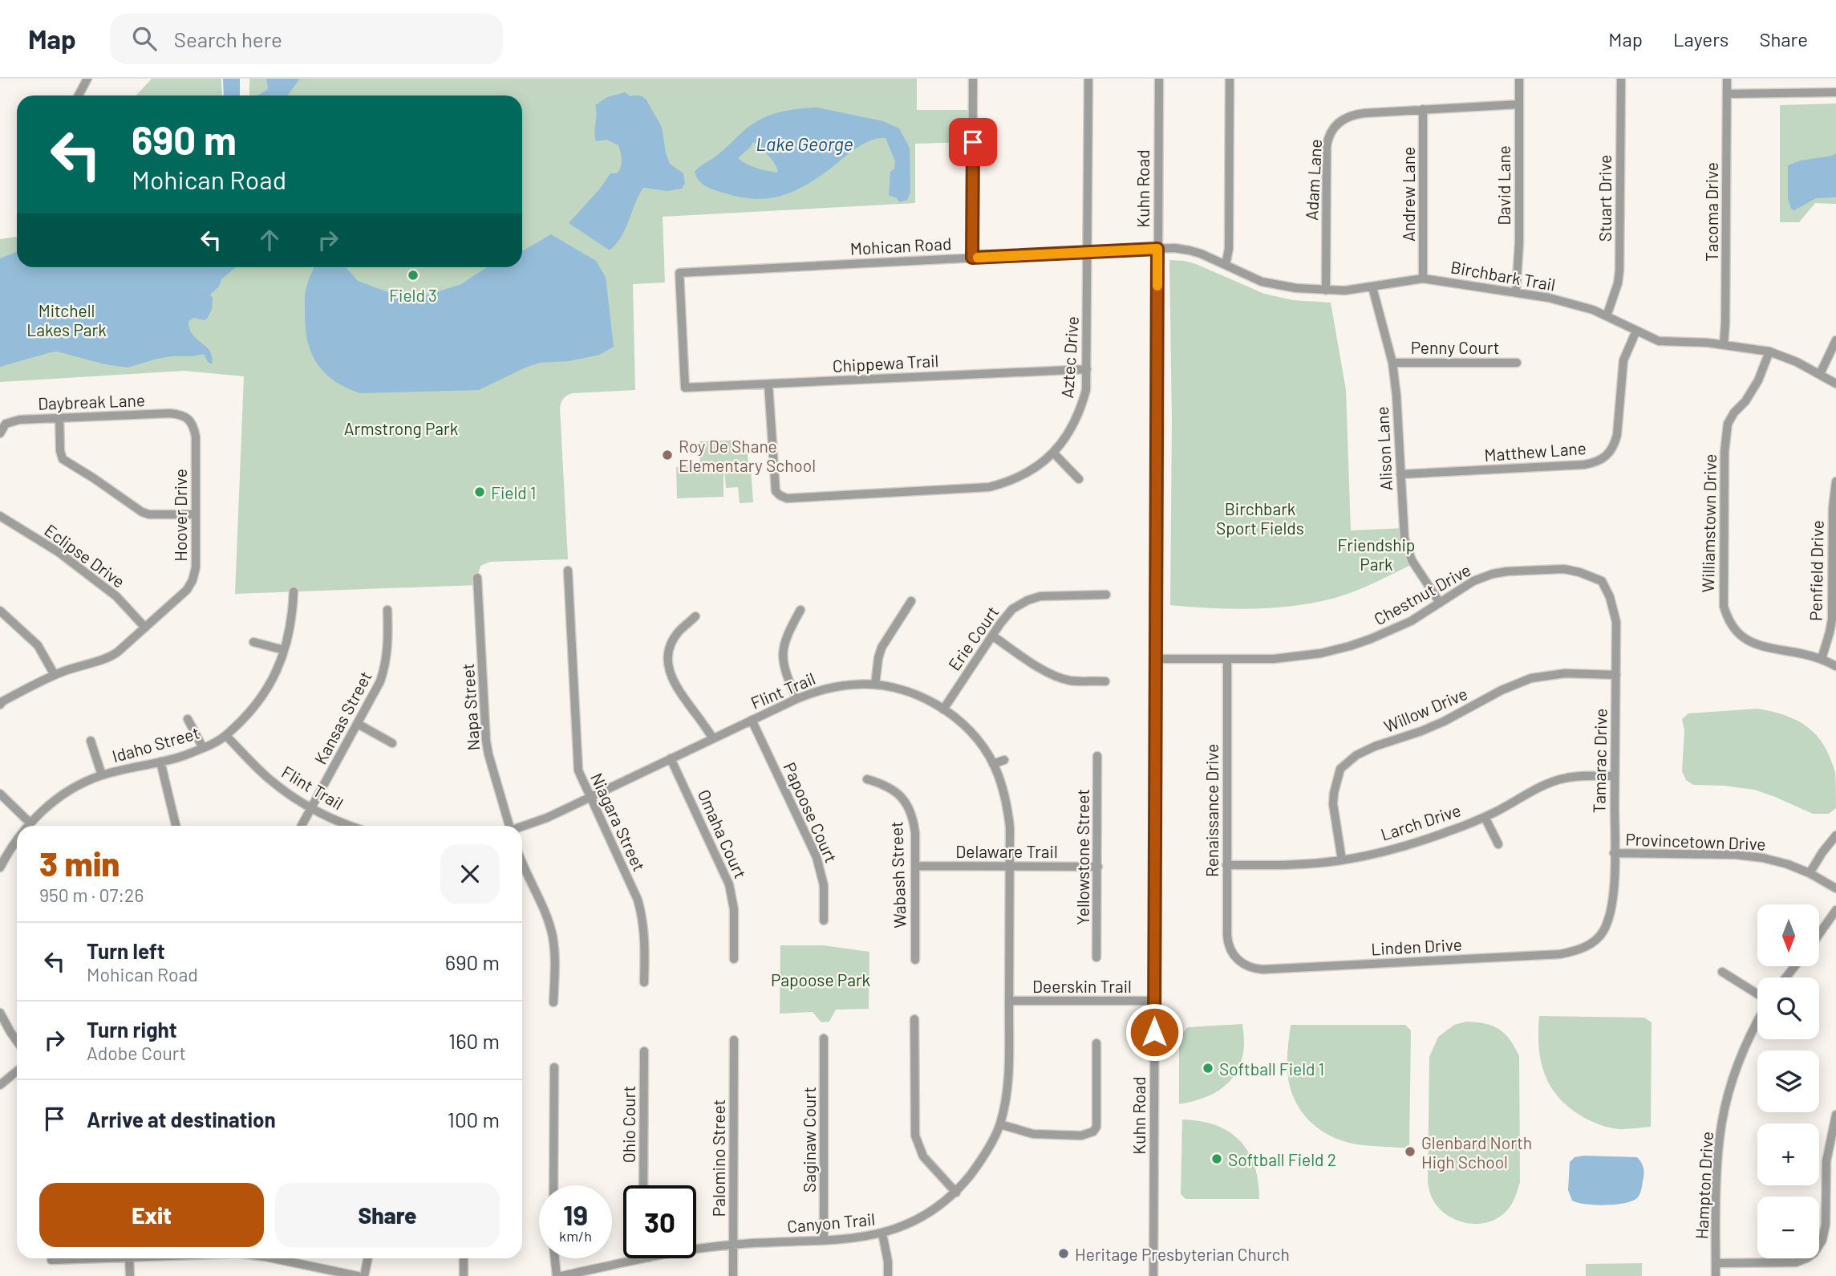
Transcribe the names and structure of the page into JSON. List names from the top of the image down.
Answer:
{
  "streets": {
    "street": [
      "Adam Lane",
      "David Lane",
      "Kuhn Road",
      "Andrew Lane",
      "Stuart Drive",
      "Tacoma Drive",
      "Mohican Road",
      "Birchbark Trail",
      "Penny Court",
      "Aztec Drive",
      "Chippewa Trail",
      "Daybreak Lane",
      "Alison Lane",
      "Matthew Lane",
      "Hoover Drive",
      "Williamstown Drive",
      "Eclipse Drive",
      "Penfield Drive",
      "Chestnut Drive",
      "Erie Court",
      "Flint Trail",
      "Napa Street",
      "Willow Drive",
      "Kansas Street",
      "Idaho Street",
      "Tamarac Drive",
      "Renaissance Drive",
      "Papoose Court",
      "Niagara Street",
      "Larch Drive",
      "Omaha Court",
      "Provincetown Drive",
      "Delaware Trail",
      "Yellowstone Street",
      "Wabash Street",
      "Linden Drive",
      "Deerskin Trail",
      "Ohio Court",
      "Saginaw Court",
      "Palomino Street",
      "Hampton Drive",
      "Canyon Trail"
    ]
  },
  "crossings": [
    ["Adam Lane", "David Lane"],
    ["Adam Lane", "Andrew Lane"],
    ["Adam Lane", "Birchbark Trail"],
    ["David Lane", "Birchbark Trail"],
    ["Kuhn Road", "Mohican Road"],
    ["Kuhn Road", "Birchbark Trail"],
    ["Kuhn Road", "Chestnut Drive"],
    ["Kuhn Road", "Deerskin Trail"],
    ["Andrew Lane", "Birchbark Trail"],
    ["Stuart Drive", "Birchbark Trail"],
    ["Tacoma Drive", "Birchbark Trail"],
    ["Mohican Road", "Birchbark Trail"],
    ["Mohican Road", "Aztec Drive"],
    ["Mohican Road", "Chippewa Trail"],
    ["Birchbark Trail", "Alison Lane"],
    ["Birchbark Trail", "Matthew Lane"],
    ["Birchbark Trail", "Williamstown Drive"],
    ["Penny Court", "Alison Lane"],
    ["Aztec Drive", "Chippewa Trail"],
    ["Daybreak Lane", "Hoover Drive"],
    ["Alison Lane", "Matthew Lane"],
    ["Alison Lane", "Chestnut Drive"],
    ["Hoover Drive", "Eclipse Drive"],
    ["Williamstown Drive", "Penfield Drive"],
    ["Chestnut Drive", "Tamarac Drive"],
    ["Chestnut Drive", "Renaissance Drive"],
    ["Erie Court", "Flint Trail"],
    ["Flint Trail", "Kansas Street"],
    ["Flint Trail", "Idaho Street"],
    ["Flint Trail", "Papoose Court"],
    ["Flint Trail", "Niagara Street"],
    ["Flint Trail", "Omaha Court"],
    ["Flint Trail", "Delaware Trail"],
    ["Flint Trail", "Deerskin Trail"],
    ["Flint Trail", "Canyon Trail"],
    ["Willow Drive", "Tamarac Drive"],
    ["Willow Drive", "Larch Drive"],
    ["Tamarac Drive", "Larch Drive"],
    ["Tamarac Drive", "Provincetown Drive"],
    ["Tamarac Drive", "Linden Drive"],
    ["Renaissance Drive", "Larch Drive"],
    ["Renaissance Drive", "Linden Drive"],
    ["Delaware Trail", "Yellowstone Street"],
    ["Delaware Trail", "Wabash Street"],
    ["Deerskin Trail", "Canyon Trail"],
    ["Saginaw Court", "Canyon Trail"],
    ["Palomino Street", "Canyon Trail"]
  ],
  "water": ["Lake George"],
  "parks": [
    "Mitchell Lakes Park",
    "Armstrong Park",
    "Birchbark Sport Fields",
    "Friendship Park",
    "Papoose Park"
  ],
  "places": [
    "Field 3",
    "Roy De Shane Elementary School",
    "Field 1",
    "Softball Field 1",
    "Glenbard North High School",
    "Softball Field 2",
    "Heritage Presbyterian Church"
  ],
  "north": "bottom",
  "page": {
    "header": "Map",
    "search": "Search here",
    "nav": ["Map", "Layers", "Share"],
    "turn": ["690 m", "Mohican Road"],
    "heading": ["3 min", "950 m · 07:26"],
    "map_buttons": ["+", "−"],
    "list": [
      {
        "name": "Turn left",
        "note": "Mohican Road",
        "value": "690 m"
      },
      {
        "name": "Turn right",
        "note": "Adobe Court",
        "value": "160 m"
      },
      {
        "name": "Arrive at destination",
        "value": "100 m"
      }
    ],
    "buttons": ["Exit", "Share"],
    "speed": "19 km/h",
    "limit": "30"
  }
}
